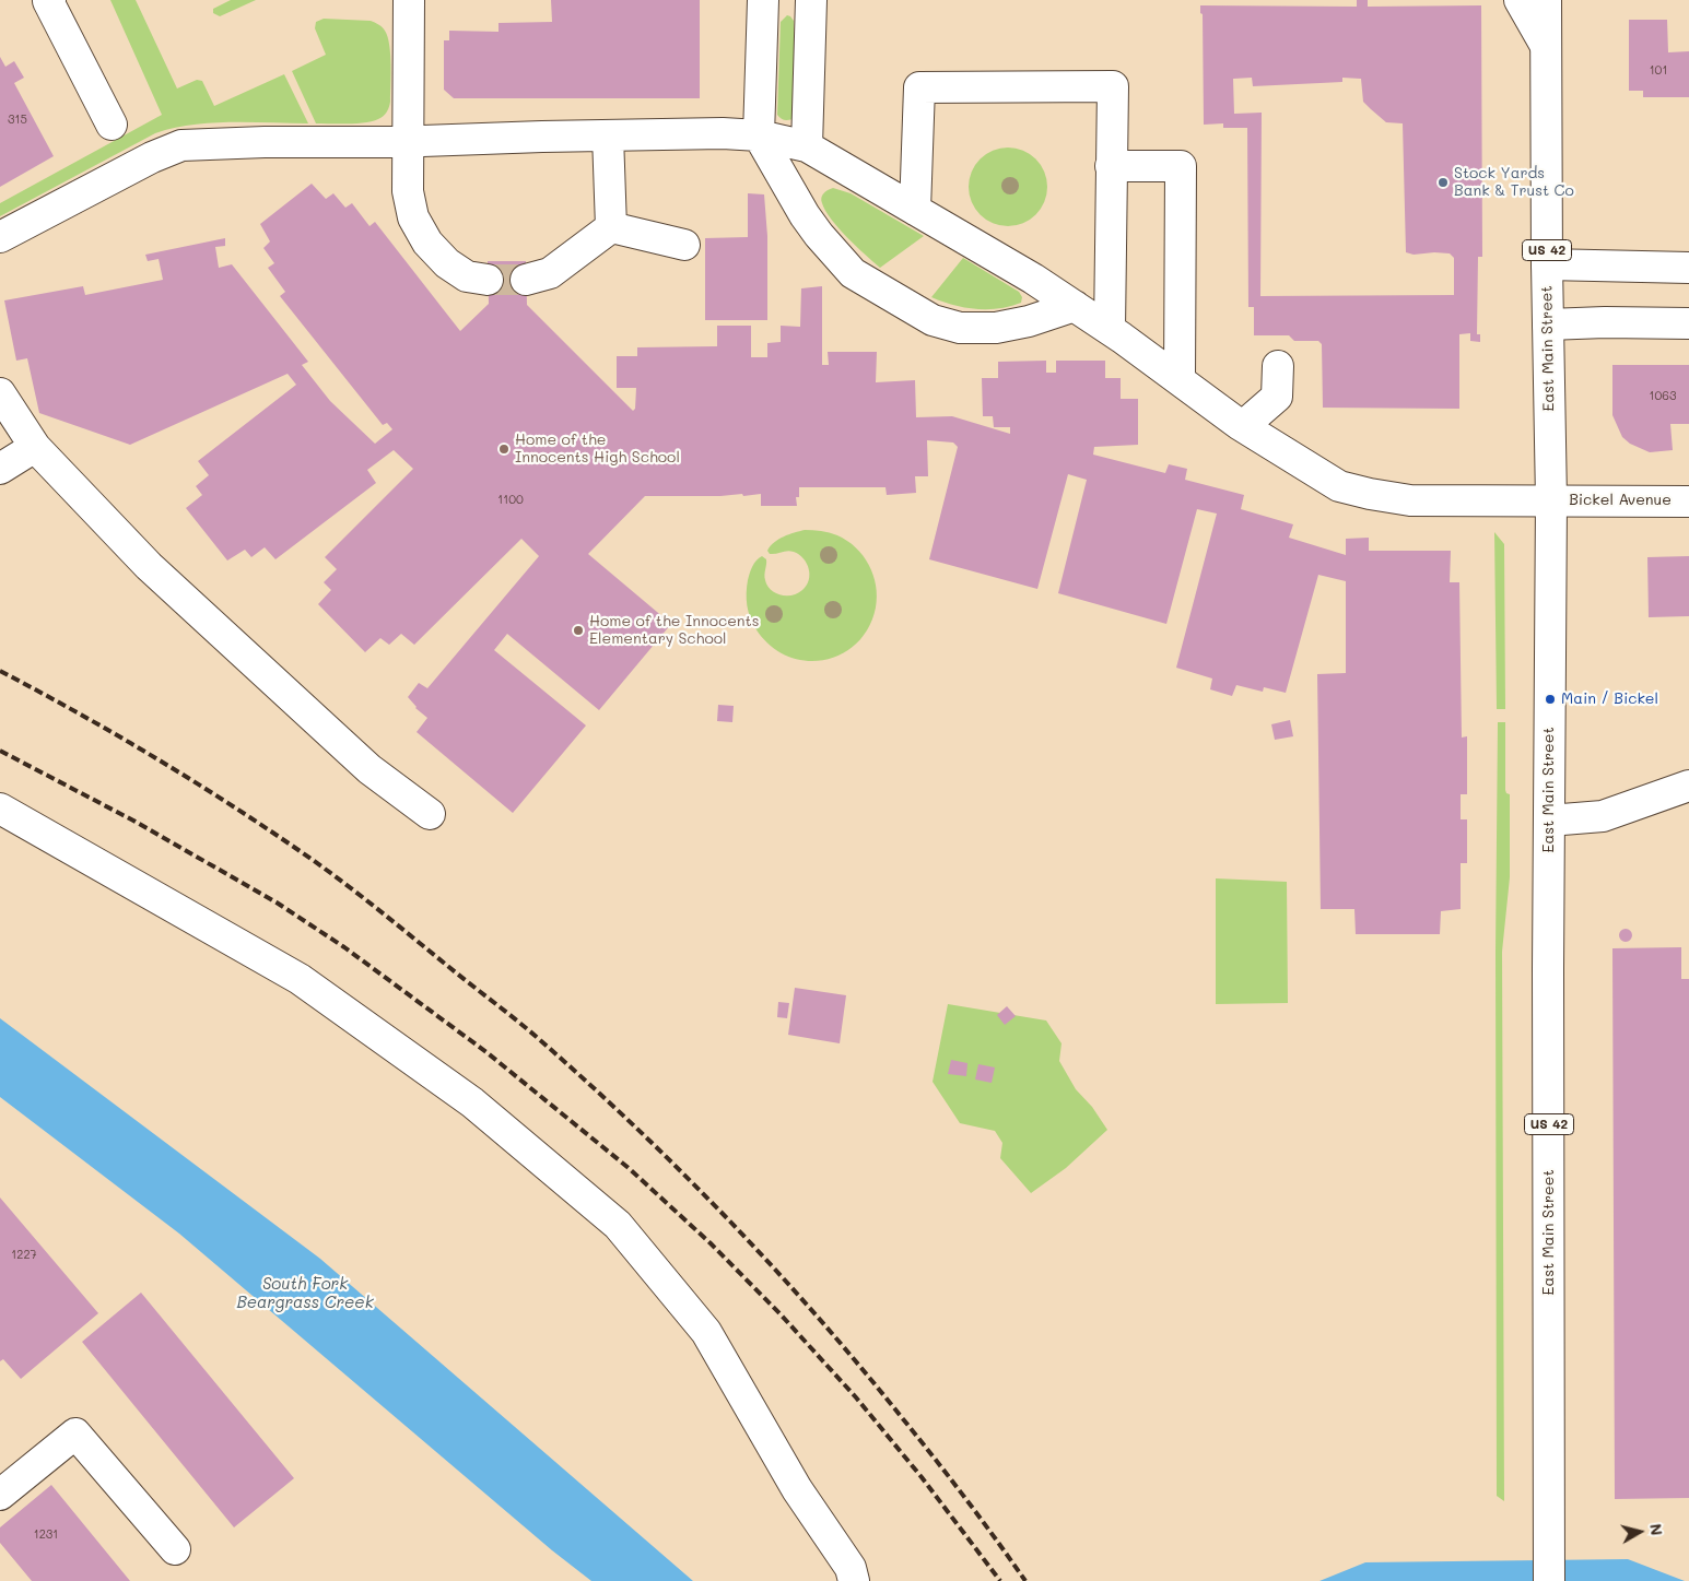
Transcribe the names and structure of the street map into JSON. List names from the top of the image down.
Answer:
{
  "streets": {
    "main road": ["US 42", "East Main Street", "Bickel Avenue"]
  },
  "crossings": [
    ["East Main Street", "Bickel Avenue"]
  ],
  "water": ["South Fork Beargrass Creek"],
  "places": [
    "Stock Yards Bank & Trust Co",
    "Home of the Innocents High School",
    "Home of the Innocents Elementary School",
    "Main / Bickel"
  ],
  "house_numbers": [
    "101",
    "315",
    "1063",
    "1100",
    "1227",
    "1231"
  ],
  "north": "right"
}
